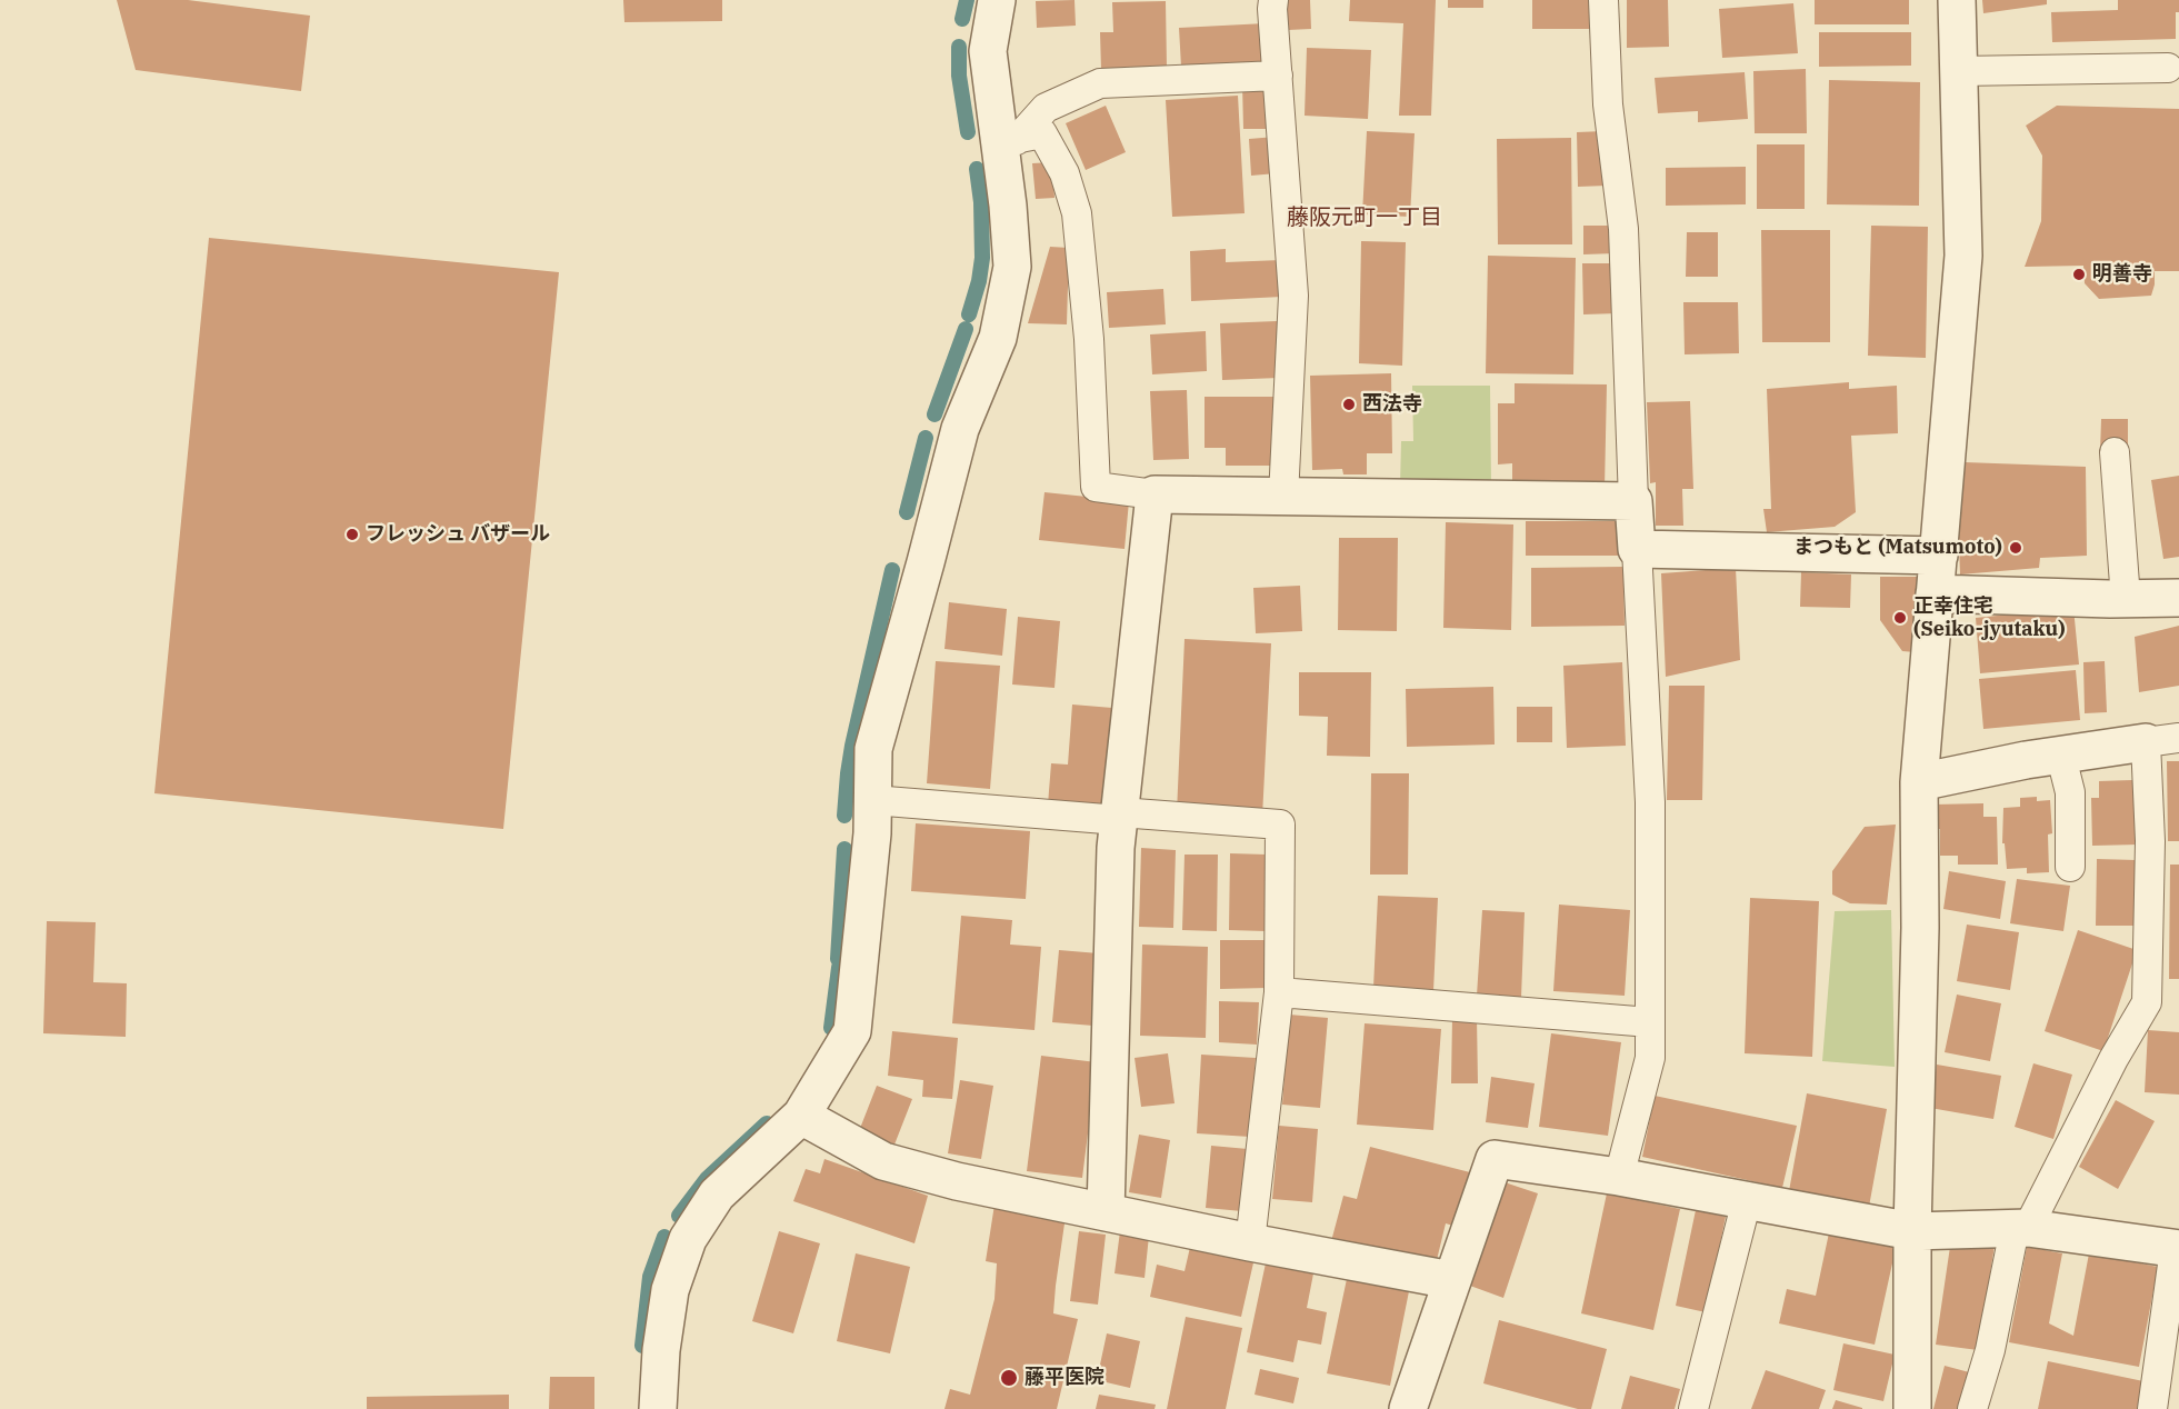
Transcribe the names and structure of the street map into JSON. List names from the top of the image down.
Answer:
{
  "districts": ["藤阪元町一丁目"],
  "places": [
    "明善寺",
    "西法寺",
    "フレッシュ バザール",
    "まつもと (Matsumoto)",
    "正幸住宅 (Seiko-jyutaku)",
    "藤平医院"
  ]
}
